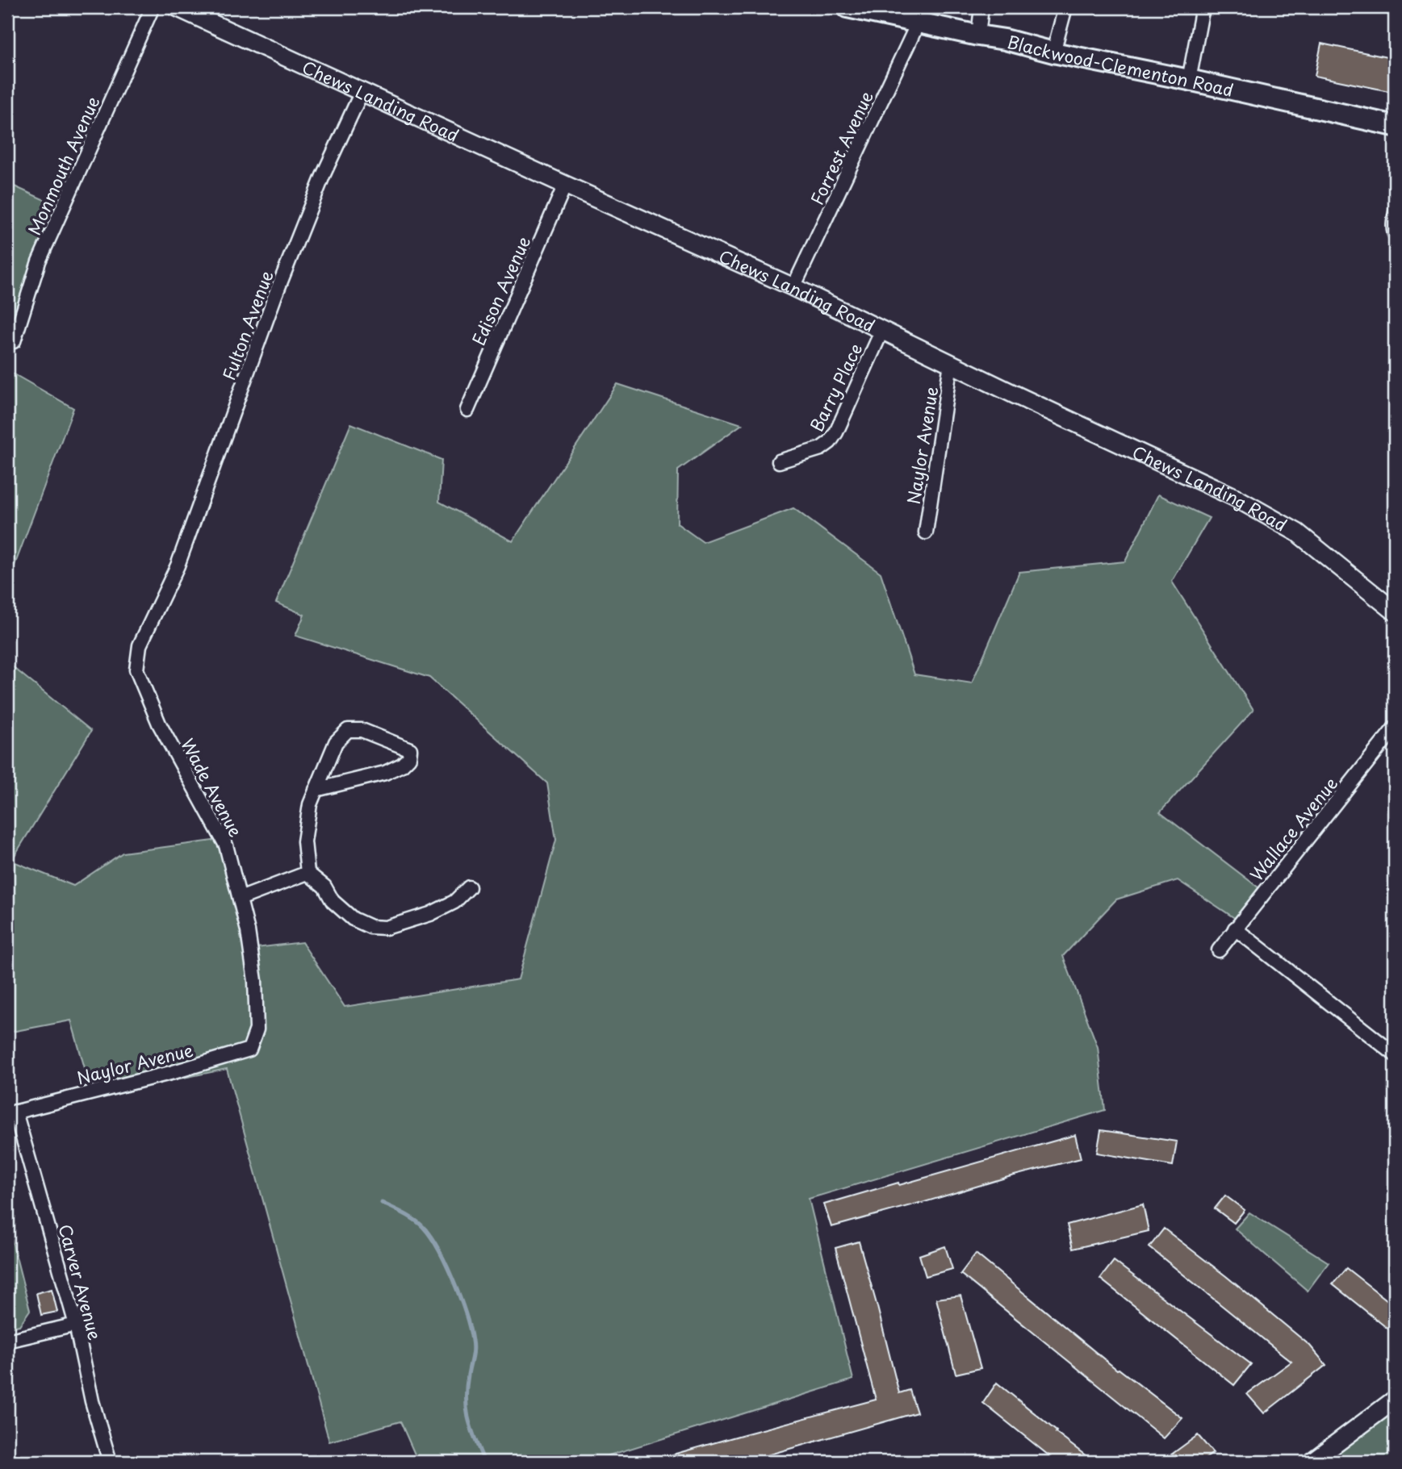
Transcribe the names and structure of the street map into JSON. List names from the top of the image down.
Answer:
{
  "streets": {
    "main road": ["Blackwood-Clementon Road"],
    "street": [
      "Chews Landing Road",
      "Forrest Avenue",
      "Monmouth Avenue",
      "Edison Avenue",
      "Fulton Avenue",
      "Barry Place",
      "Naylor Avenue",
      "Wade Avenue",
      "Wallace Avenue",
      "Carver Avenue"
    ]
  },
  "crossings": [
    ["Blackwood-Clementon Road", "Forrest Avenue"],
    ["Chews Landing Road", "Forrest Avenue"],
    ["Chews Landing Road", "Edison Avenue"],
    ["Chews Landing Road", "Fulton Avenue"],
    ["Chews Landing Road", "Barry Place"],
    ["Chews Landing Road", "Naylor Avenue"],
    ["Fulton Avenue", "Wade Avenue"],
    ["Naylor Avenue", "Wade Avenue"],
    ["Naylor Avenue", "Carver Avenue"]
  ]
}
